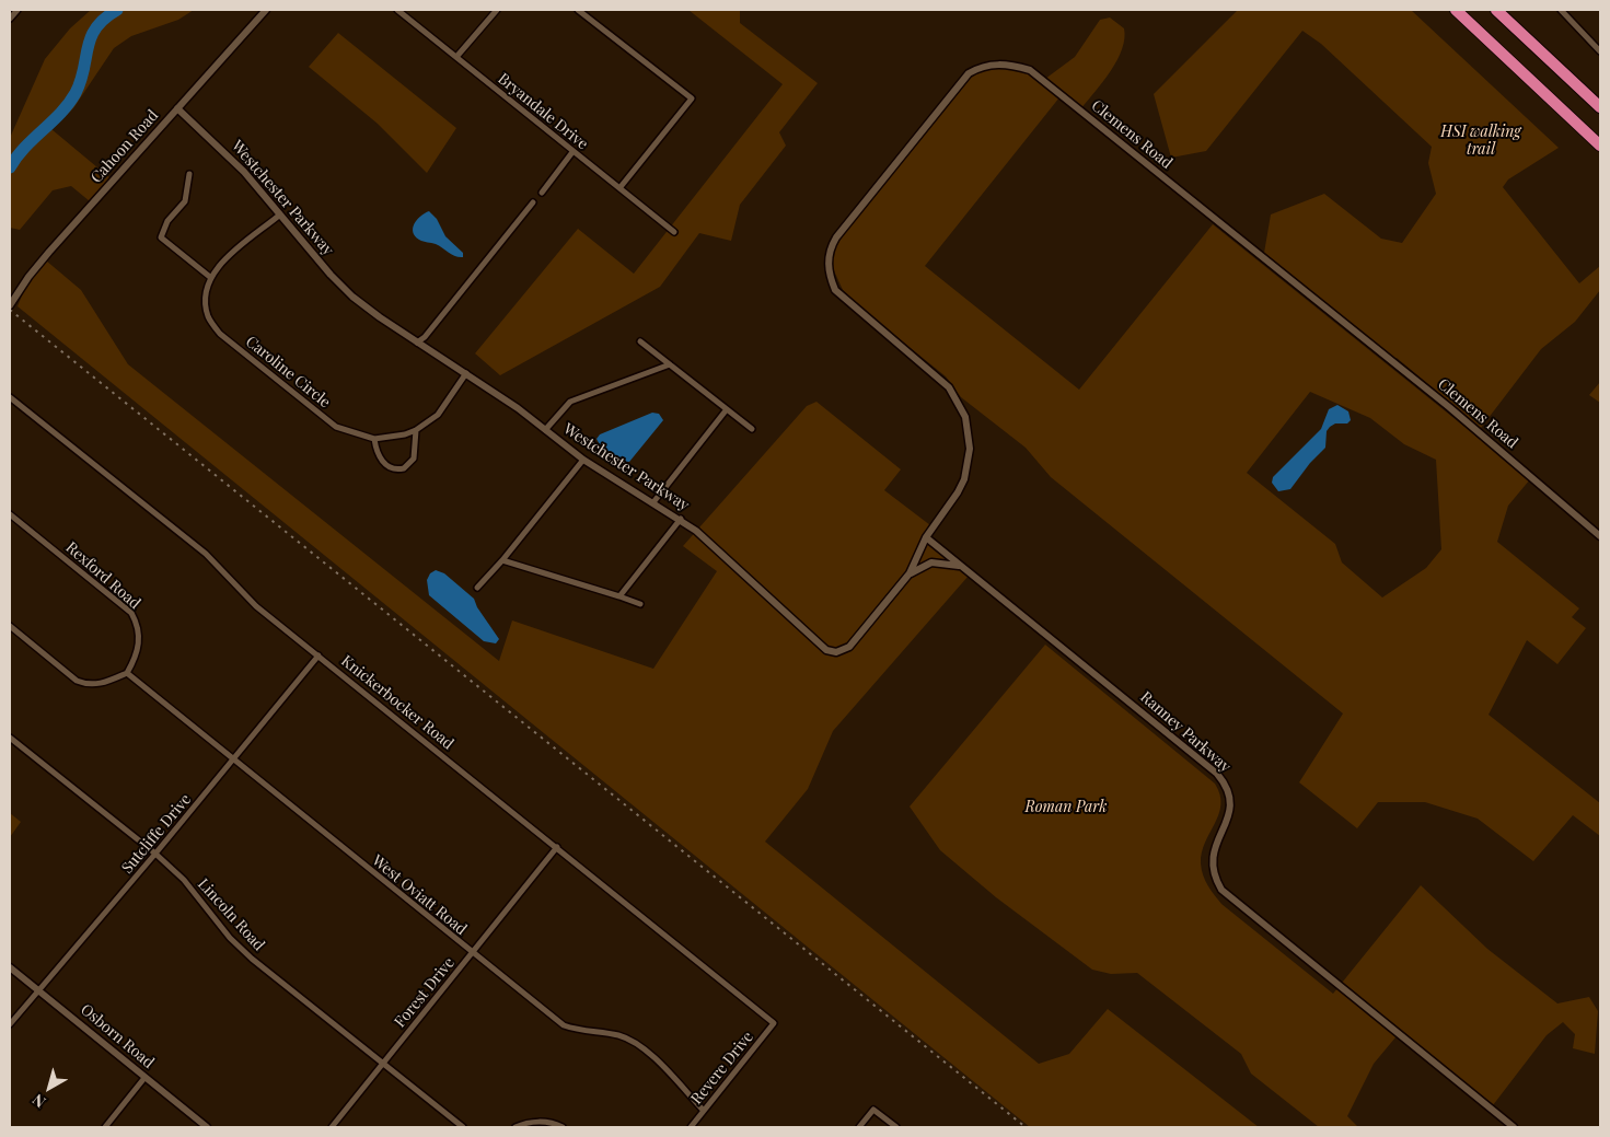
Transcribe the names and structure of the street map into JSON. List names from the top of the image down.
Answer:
{
  "streets": {
    "street": [
      "Bryandale Drive",
      "Clemens Road",
      "Cahoon Road",
      "Westchester Parkway",
      "Caroline Circle",
      "Rexford Road",
      "Knickerbocker Road",
      "Ranney Parkway",
      "Sutcliffe Drive",
      "West Oviatt Road",
      "Lincoln Road",
      "Forest Drive",
      "Osborn Road",
      "Revere Drive"
    ]
  },
  "crossings": [
    ["Clemens Road", "Westchester Parkway"],
    ["Cahoon Road", "Westchester Parkway"],
    ["Westchester Parkway", "Caroline Circle"],
    ["Westchester Parkway", "Ranney Parkway"],
    ["Rexford Road", "West Oviatt Road"],
    ["Knickerbocker Road", "Sutcliffe Drive"],
    ["Knickerbocker Road", "Forest Drive"],
    ["Knickerbocker Road", "Revere Drive"],
    ["Sutcliffe Drive", "West Oviatt Road"],
    ["Sutcliffe Drive", "Lincoln Road"],
    ["Sutcliffe Drive", "Osborn Road"],
    ["West Oviatt Road", "Forest Drive"],
    ["West Oviatt Road", "Revere Drive"],
    ["Lincoln Road", "Forest Drive"]
  ],
  "parks": ["HSI walking trail", "Roman Park"],
  "north": "bottom left"
}
